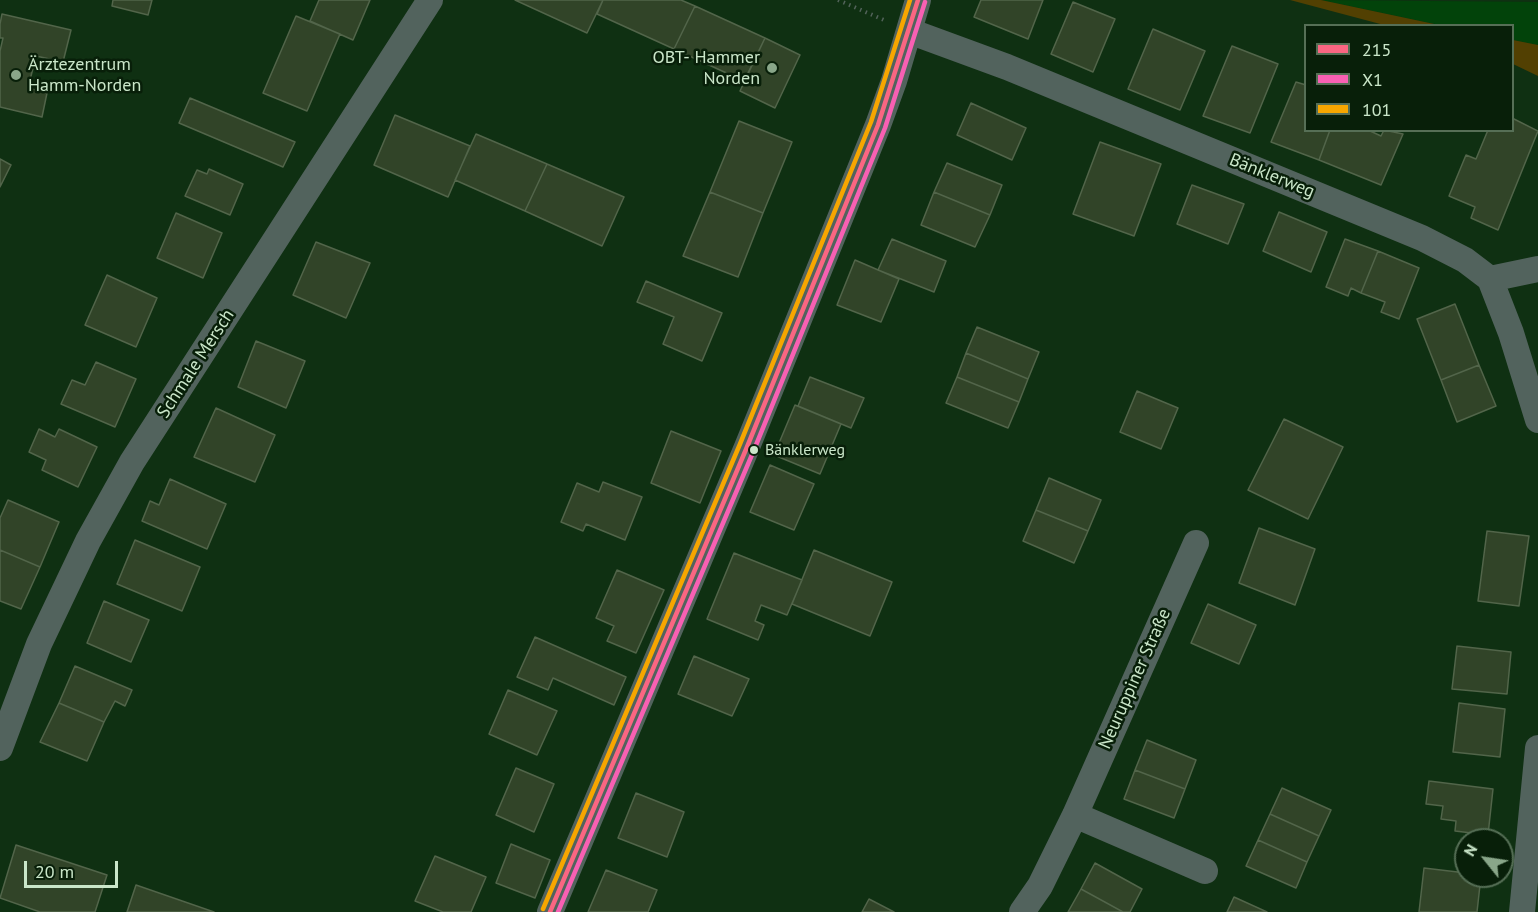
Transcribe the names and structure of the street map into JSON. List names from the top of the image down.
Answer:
{
  "streets": {
    "street": ["Bänklerweg", "Schmale Mersch", "Neuruppiner Straße"]
  },
  "places": ["OBT- Hammer Norden", "Ärztezentrum Hamm-Norden", "Bänklerweg"],
  "lines": ["transit line 215", "transit line 101", "transit line X1"],
  "legend": ["215", "X1", "101"],
  "scale_bar": "20 m",
  "north": "top left"
}
